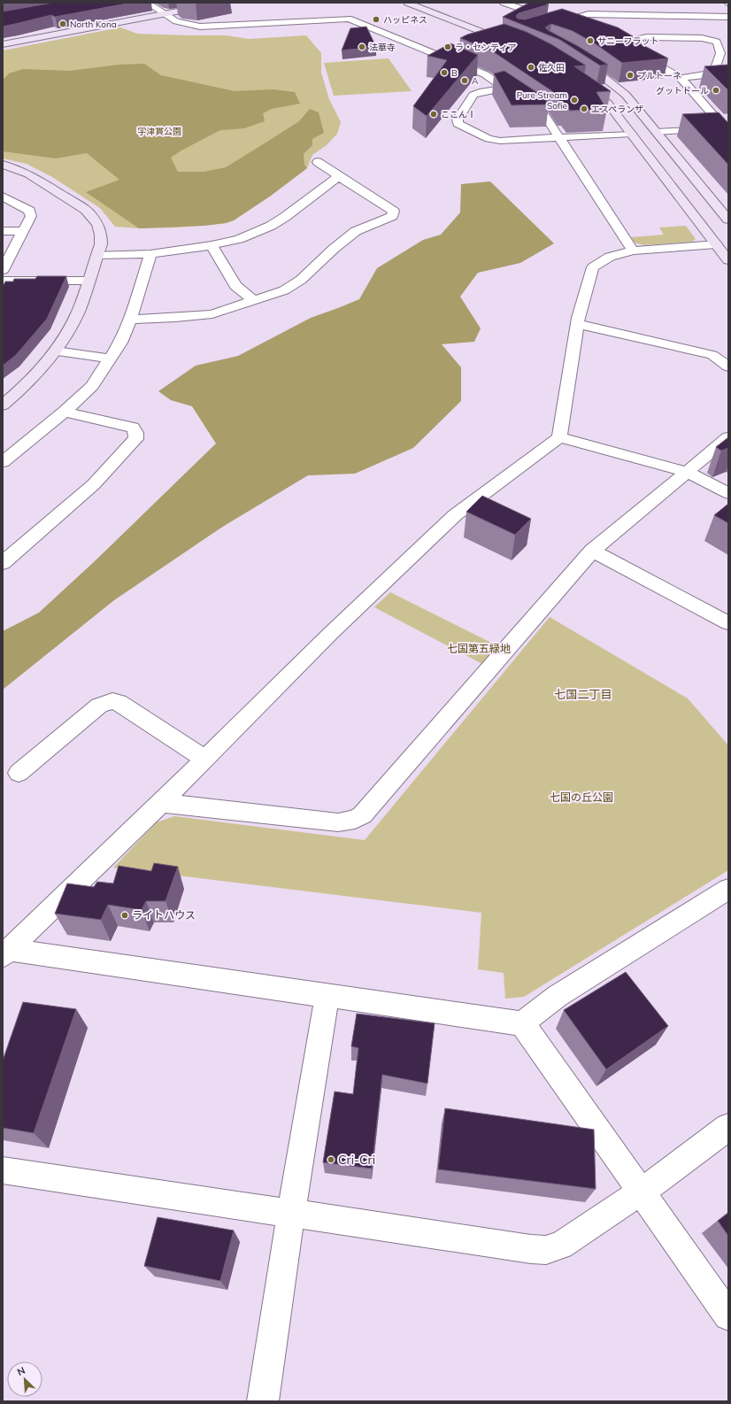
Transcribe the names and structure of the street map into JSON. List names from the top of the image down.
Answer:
{
  "districts": ["七国二丁目"],
  "parks": ["宇津貫公園", "七国第五緑地", "七国の丘公園"],
  "places": [
    "ハッピネス",
    "North Kona",
    "サニーフラット",
    "法華寺",
    "ラ・センティア",
    "佐久田",
    "B",
    "プルトーネ",
    "A",
    "グットドール",
    "Pure Stream Sofie",
    "エスペランザ",
    "ここんⅠ",
    "ライトハウス",
    "Cri-Cri"
  ],
  "north": "top left"
}
